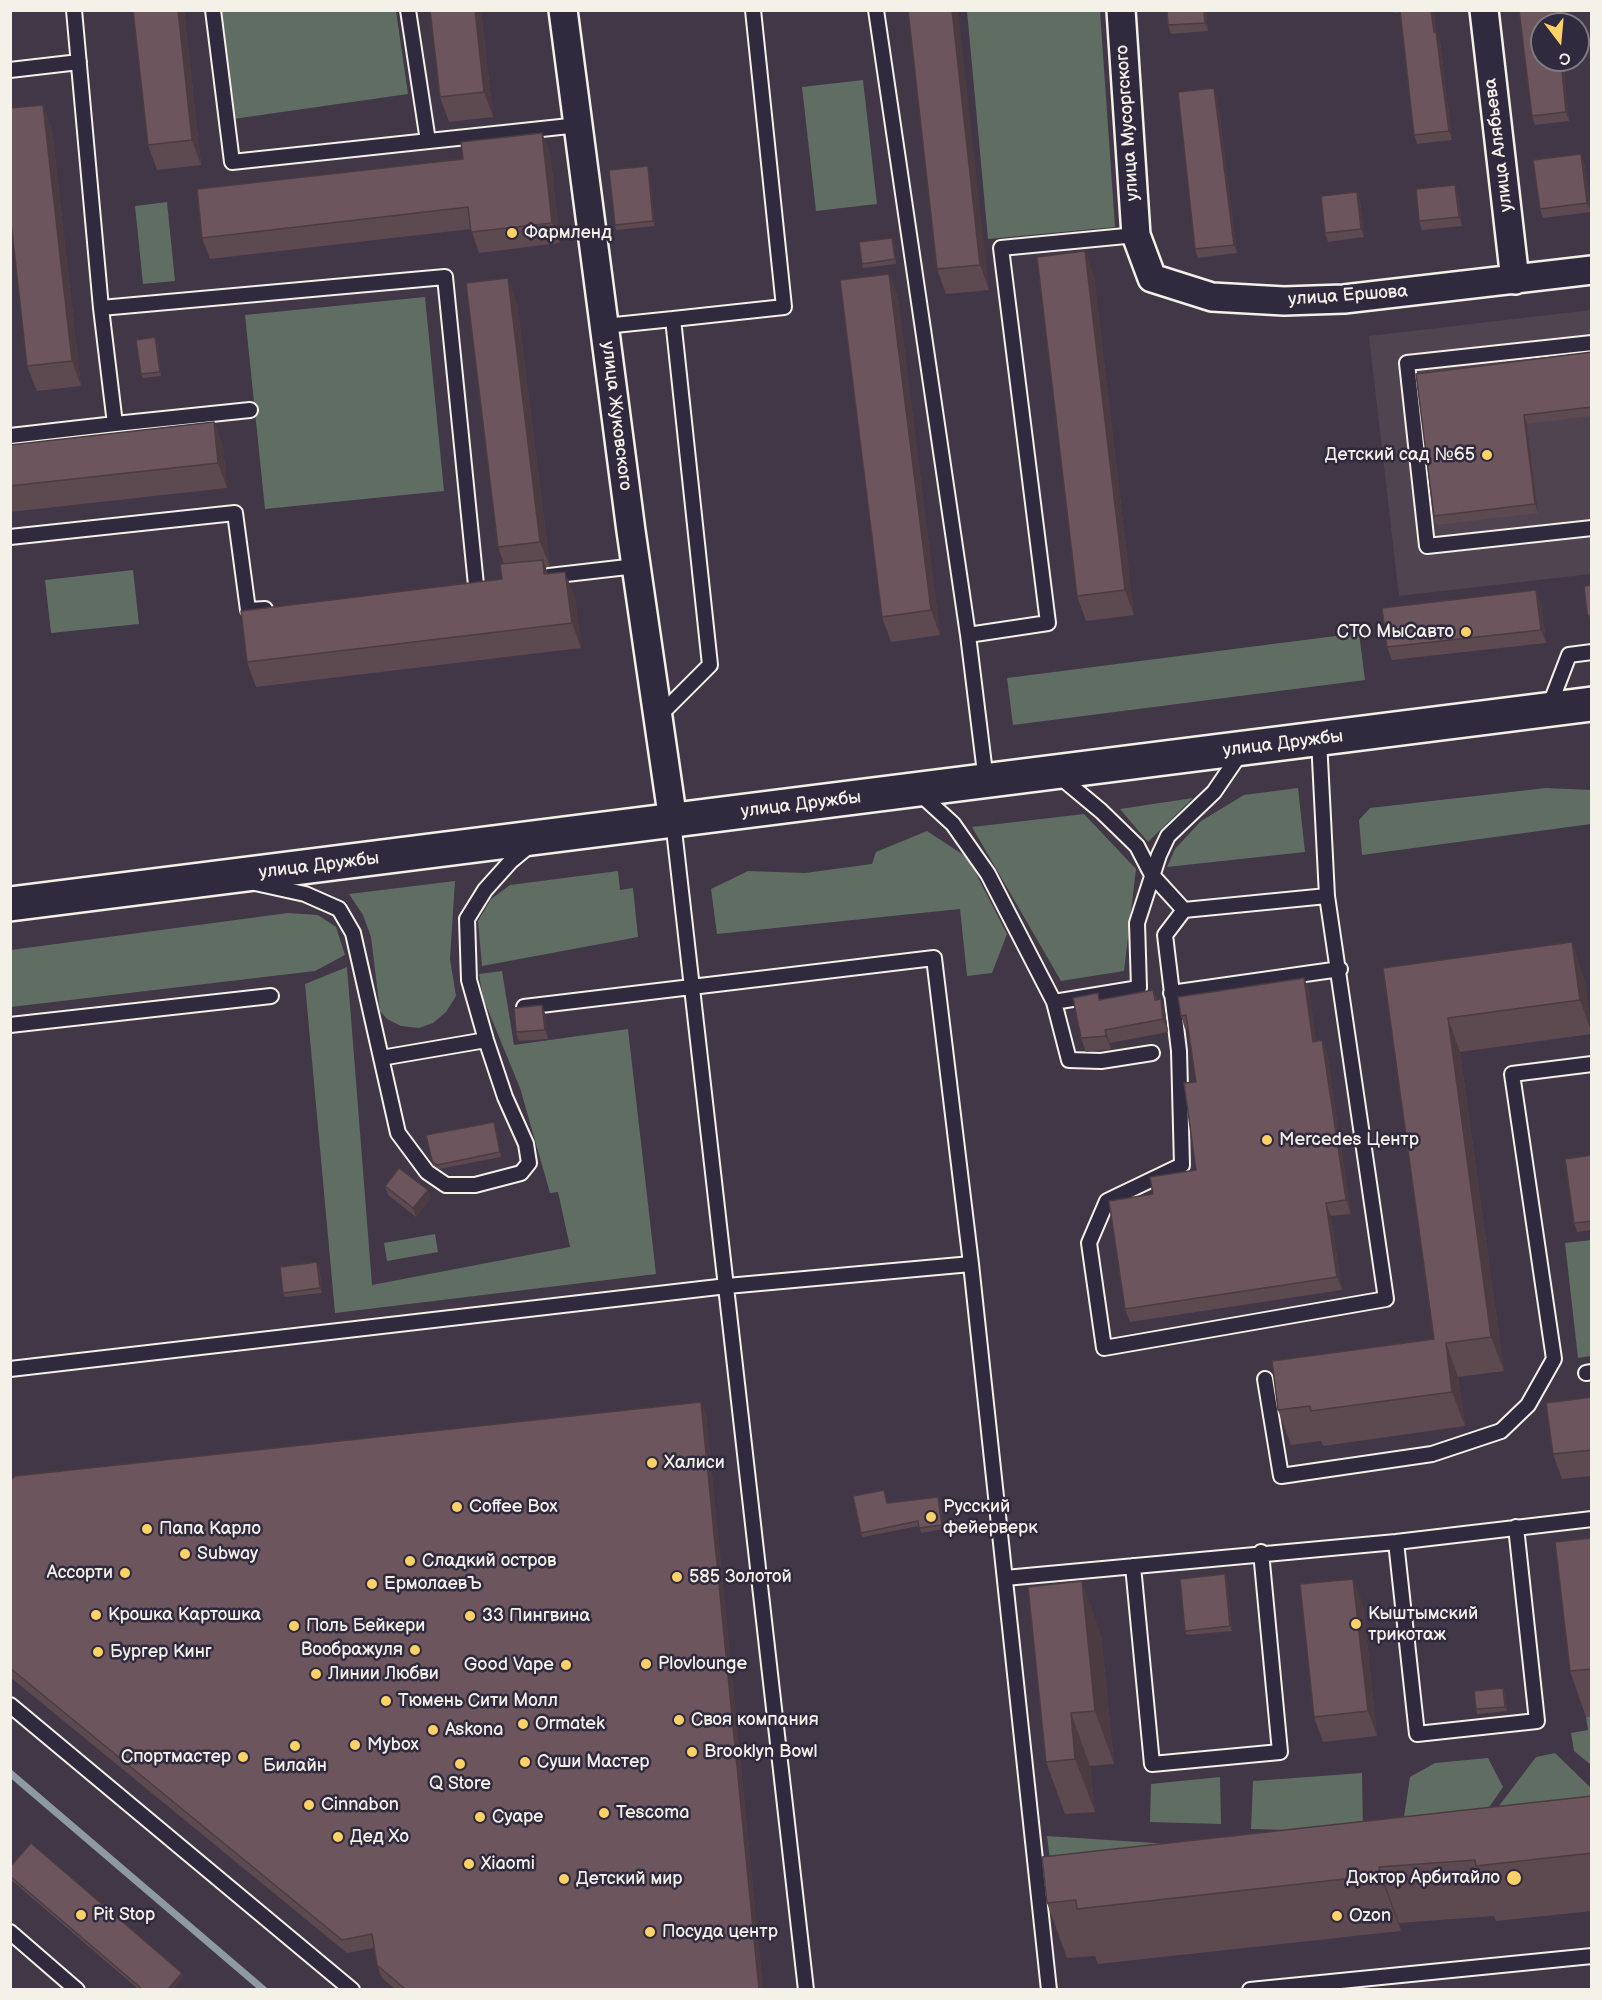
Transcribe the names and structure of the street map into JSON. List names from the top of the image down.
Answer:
{
  "streets": {
    "main road": ["улица Дружбы"],
    "street": [
      "улица Мусоргского",
      "улица Алябьева",
      "улица Ершова",
      "улица Жуковского"
    ]
  },
  "crossings": [
    ["улица Мусоргского", "улица Ершова"],
    ["улица Алябьева", "улица Ершова"],
    ["улица Жуковского", "улица Дружбы"]
  ],
  "places": [
    "Фармленд",
    "Детский сад №65",
    "СТО МыСавто",
    "Mercedes Центр",
    "Халиси",
    "Coffee Box",
    "Русский фейерверк",
    "Папа Карло",
    "Subway",
    "Сладкий остров",
    "Ассорти",
    "585 Золотой",
    "ЕрмолаевЪ",
    "Крошка Картошка",
    "33 Пингвина",
    "Кыштымский трикотаж",
    "Поль Бейкери",
    "Воображуля",
    "Бургер Кинг",
    "Plovlounge",
    "Good Vape",
    "Линии Любви",
    "Тюмень Сити Молл",
    "Своя компания",
    "Ormatek",
    "Askona",
    "Mybox",
    "Билайн",
    "Brooklyn Bowl",
    "Спортмастер",
    "Суши Мастер",
    "Q Store",
    "Cinnabon",
    "Tescoma",
    "Суаре",
    "Дед Хо",
    "Xiaomi",
    "Доктор Арбитайло",
    "Детский мир",
    "Pit Stop",
    "Ozon",
    "Посуда центр"
  ],
  "north": "bottom"
}
